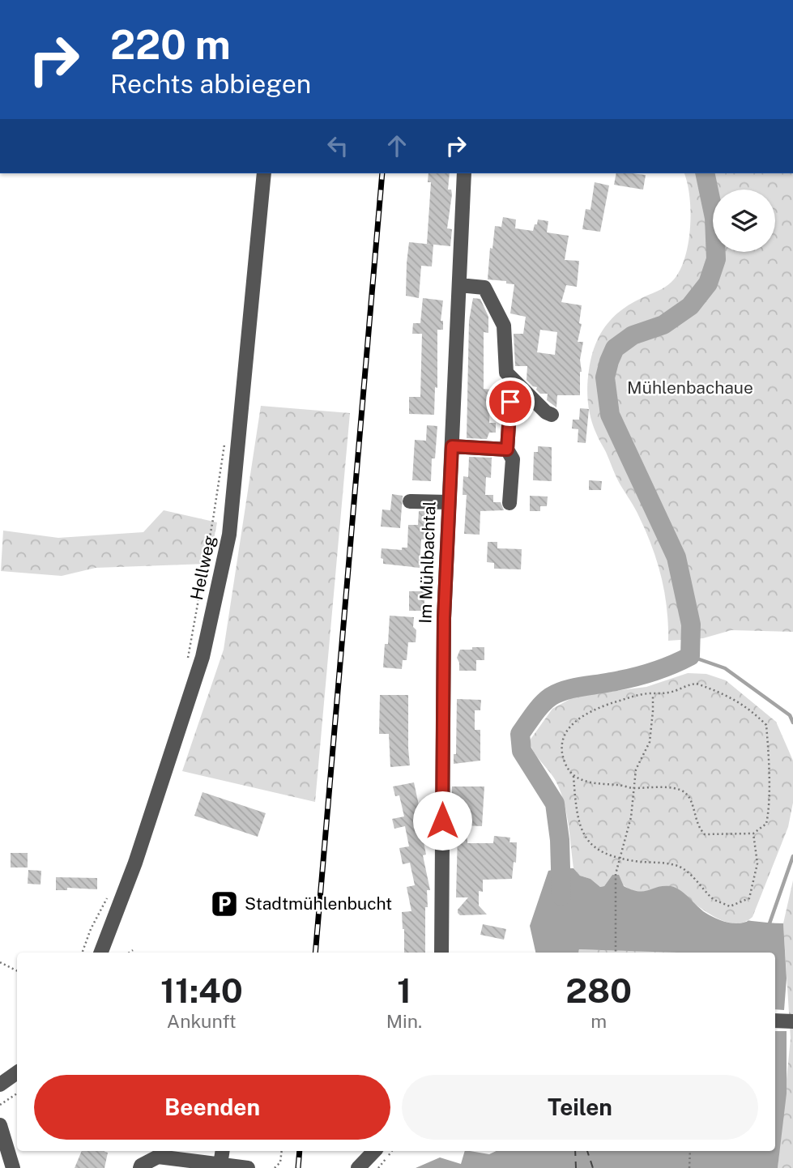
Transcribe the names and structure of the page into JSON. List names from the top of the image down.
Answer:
{
  "streets": {
    "street": ["Im Mühlbachtal", "Hellweg"]
  },
  "parks": ["Mühlenbachaue"],
  "places": {
    "parking": ["Stadtmühlenbucht"]
  },
  "page": {
    "turn": ["220 m", "Rechts abbiegen"],
    "eta": [
      "11:40",
      "Ankunft",
      "1",
      "Min.",
      "280",
      "m"
    ],
    "buttons": ["Beenden", "Teilen"]
  }
}
